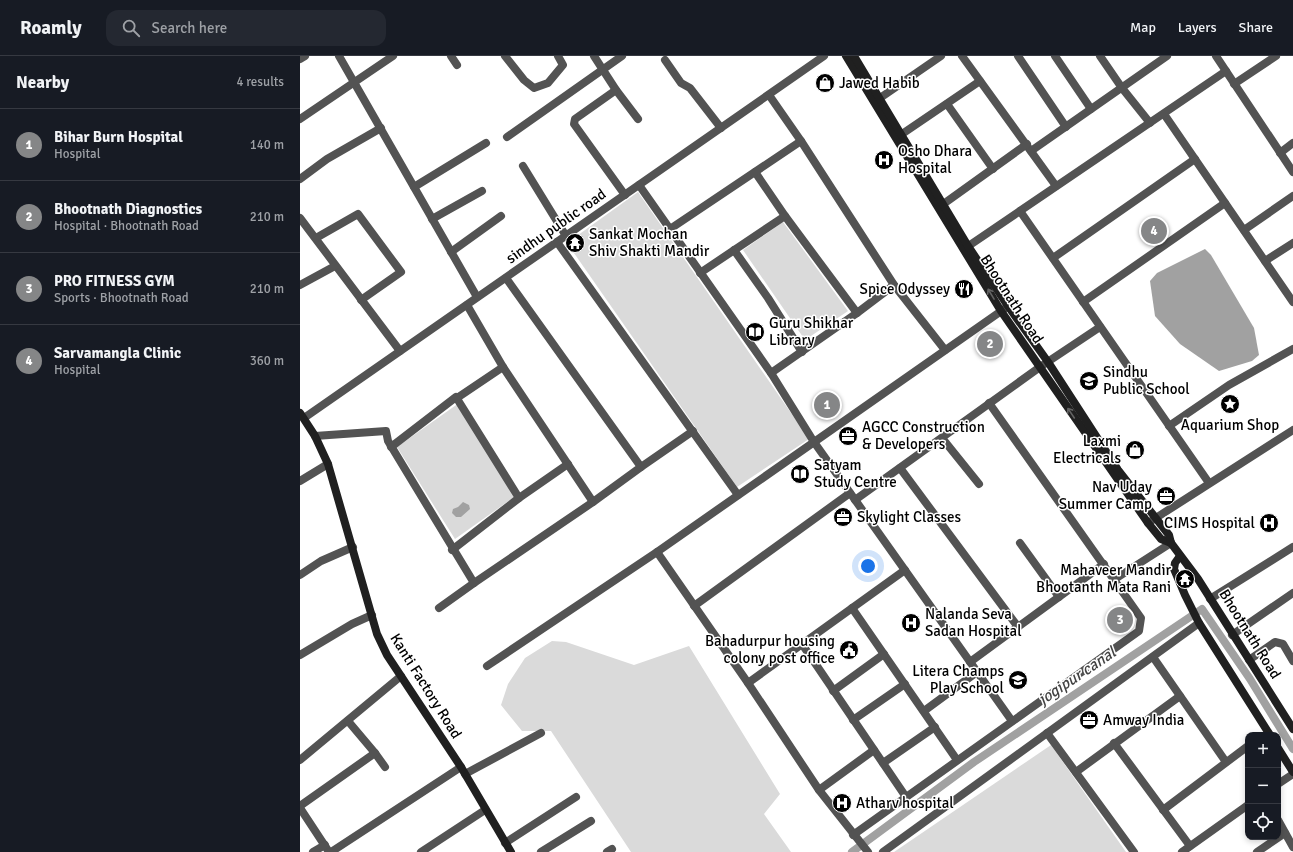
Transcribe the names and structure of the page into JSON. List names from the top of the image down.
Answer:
{
  "streets": {
    "street": ["sindhu public road", "Bhootnath Road", "Kanti Factory Road"]
  },
  "crossings": [
    ["sindhu public road", "Kanti Factory Road"]
  ],
  "water": ["jogipur canal"],
  "places": {
    "shop": ["Jawed Habib", "Laxmi Electricals"],
    "hospital": [
      "Osho Dhara Hospital",
      "CIMS Hospital",
      "Nalanda Seva Sadan Hospital",
      "Atharv hospital"
    ],
    "temple": ["Sankat Mochan Shiv Shakti Mandir", "Mahaveer Mandir Bhootanth Mata Rani"],
    "restaurant": ["Spice Odyssey"],
    "library": ["Guru Shikhar Library", "Satyam Study Centre"],
    "school or university": ["Sindhu Public School", "Litera Champs Play School"],
    "place": ["Aquarium Shop"],
    "office": [
      "AGCC Construction & Developers",
      "Nav Uday Summer Camp",
      "Skylight Classes",
      "Amway India"
    ],
    "public building": ["Bahadurpur housing colony post office"]
  },
  "page": {
    "header": "Roamly",
    "search": "Search here",
    "nav": ["Map", "Layers", "Share"],
    "heading": ["Nearby", "4 results"],
    "list": [
      {
        "mark": "1",
        "name": "Bihar Burn Hospital",
        "note": "Hospital",
        "value": "140 m"
      },
      {
        "mark": "2",
        "name": "Bhootnath Diagnostics",
        "note": "Hospital · Bhootnath Road",
        "value": "210 m"
      },
      {
        "mark": "3",
        "name": "PRO FITNESS GYM",
        "note": "Sports · Bhootnath Road",
        "value": "210 m"
      },
      {
        "mark": "4",
        "name": "Sarvamangla Clinic",
        "note": "Hospital",
        "value": "360 m"
      }
    ],
    "pins": [
      "4",
      "2",
      "1",
      "3"
    ],
    "map_buttons": ["+", "−"]
  }
}
